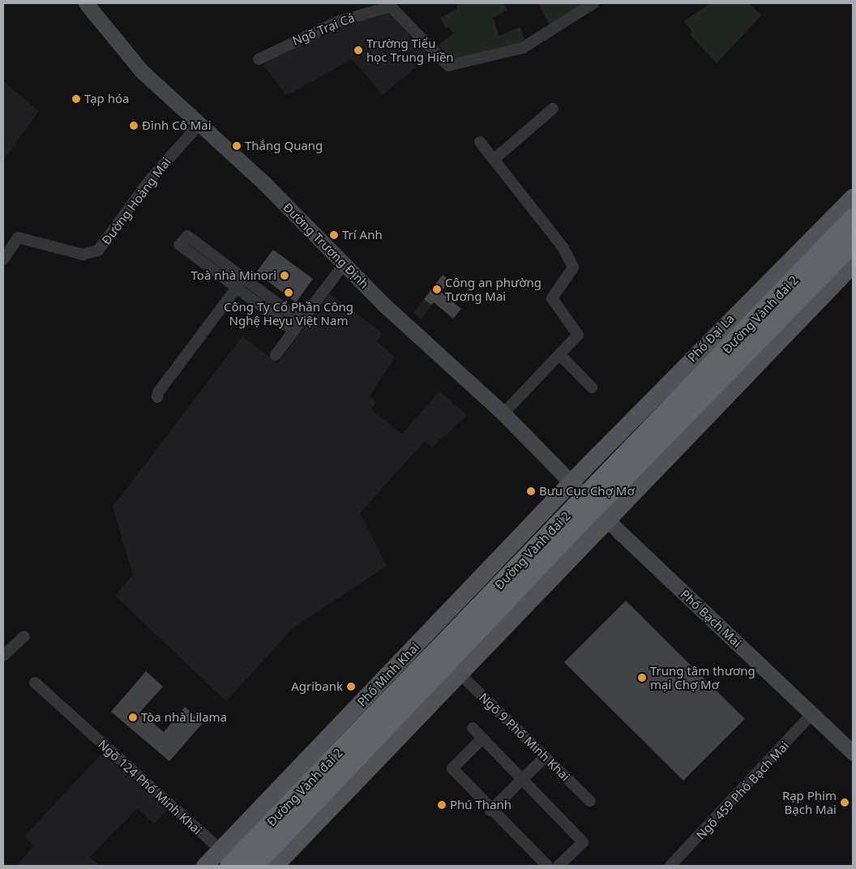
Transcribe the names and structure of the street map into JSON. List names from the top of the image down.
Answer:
{
  "streets": {
    "highway": ["Đường Vành đai 2"],
    "main road": [
      "Đường Trương Định",
      "Phố Đại La",
      "Phố Bạch Mai",
      "Phố Minh Khai"
    ],
    "street": [
      "Ngõ Trại Cá",
      "Đường Hoàng Mai",
      "Ngõ 9 Phố Minh Khai",
      "Ngõ 124 Phố Minh Khai",
      "Ngõ 459 Phố Bạch Mai"
    ]
  },
  "crossings": [
    ["Đường Hoàng Mai", "Đường Trương Định"],
    ["Đường Trương Định", "Phố Đại La"],
    ["Đường Trương Định", "Phố Bạch Mai"],
    ["Đường Trương Định", "Phố Minh Khai"],
    ["Đường Vành đai 2", "Phố Minh Khai"],
    ["Đường Vành đai 2", "Ngõ 124 Phố Minh Khai"],
    ["Phố Đại La", "Phố Bạch Mai"],
    ["Phố Đại La", "Phố Minh Khai"],
    ["Phố Bạch Mai", "Phố Minh Khai"],
    ["Phố Bạch Mai", "Ngõ 459 Phố Bạch Mai"],
    ["Phố Minh Khai", "Ngõ 124 Phố Minh Khai"]
  ],
  "places": [
    "Trường Tiểu học Trung Hiền",
    "Tạp hóa",
    "Đình Cô Mai",
    "Thắng Quang",
    "Trí Anh",
    "Toà nhà Minori",
    "Công an phường Tương Mai",
    "Công Ty Cổ Phần Công Nghệ Heyu Việt Nam",
    "Bưu Cục Chợ Mơ",
    "Trung tâm thương mại Chợ Mơ",
    "Agribank",
    "Tòa nhà Lilama",
    "Rạp Phim Bạch Mai",
    "Phú Thanh"
  ]
}
